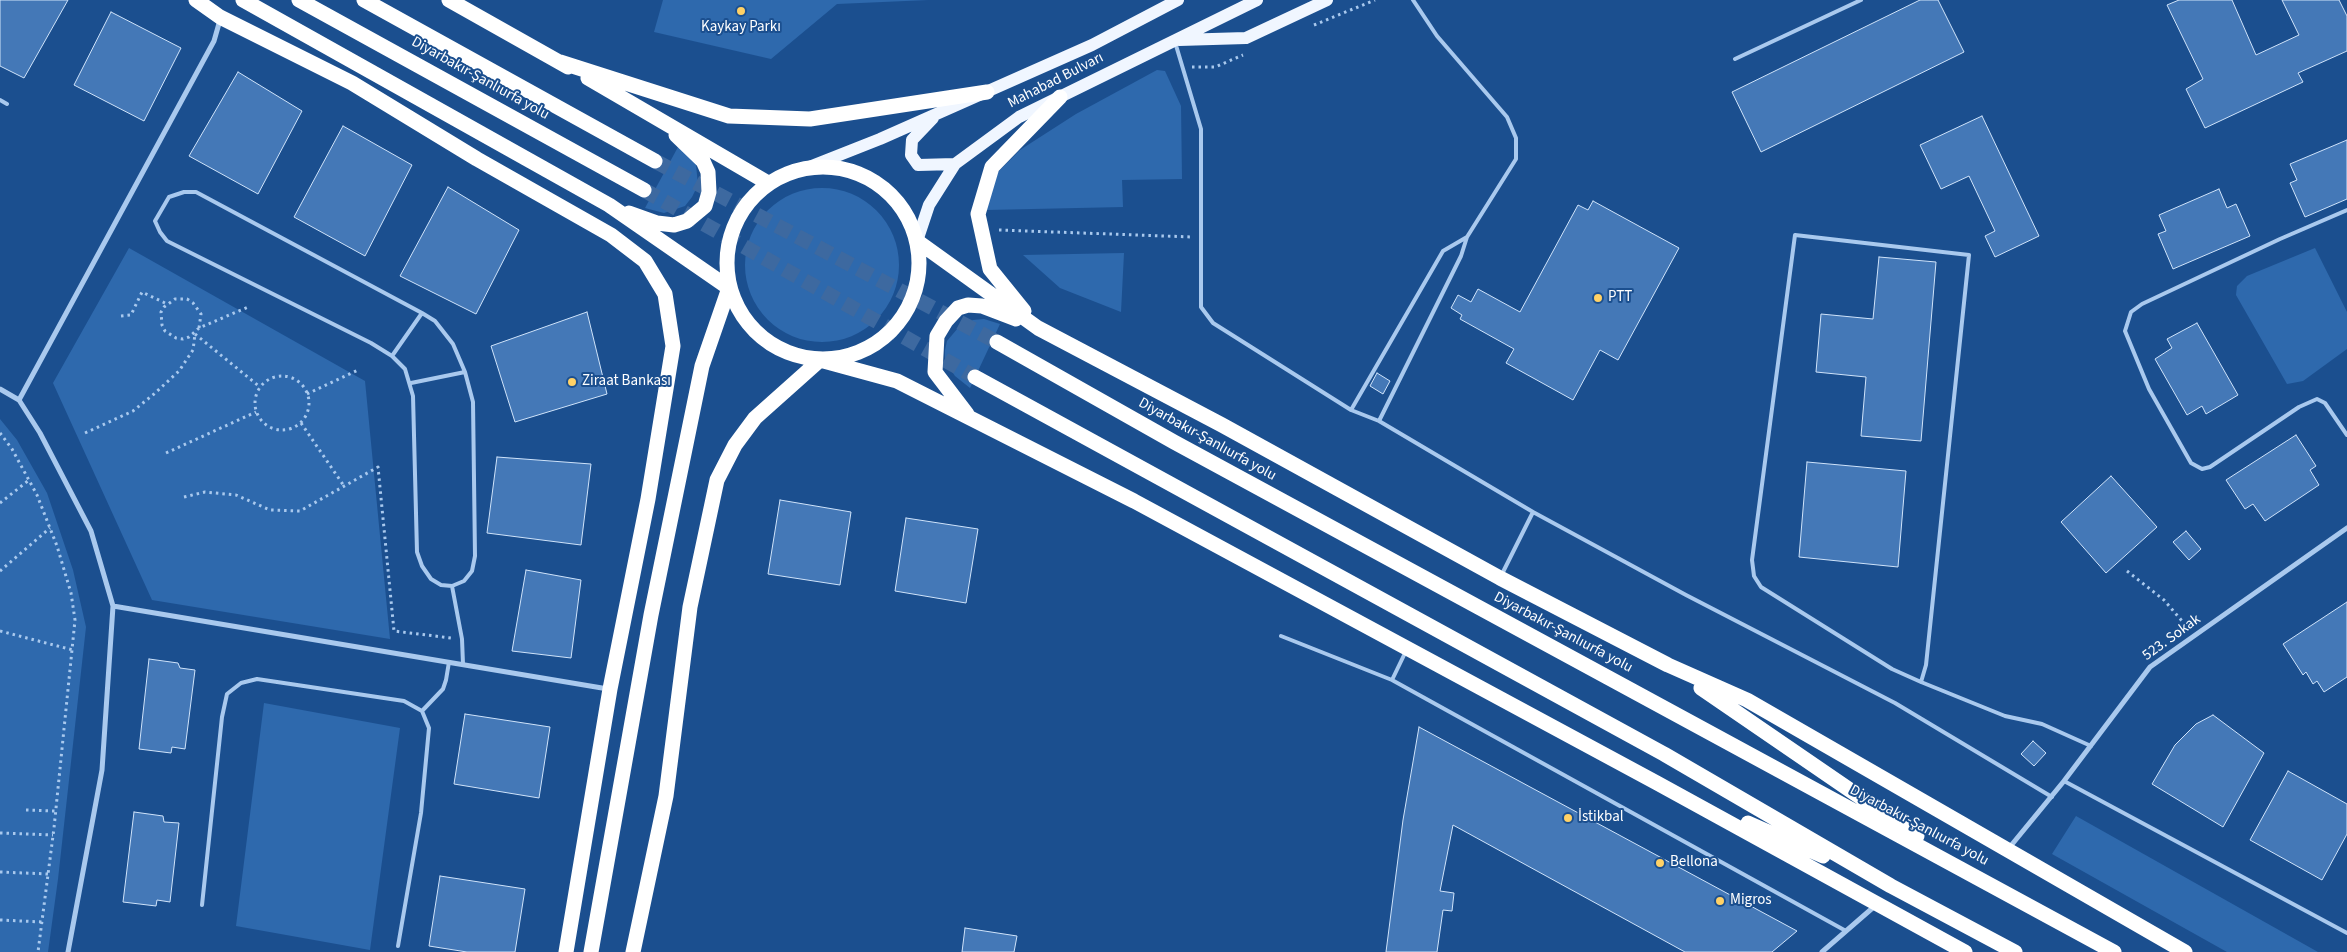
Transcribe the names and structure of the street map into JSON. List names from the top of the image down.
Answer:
{
  "streets": {
    "highway": ["Diyarbakır-Şanlıurfa yolu"],
    "main road": ["Mahabad Bulvarı"],
    "street": ["523. Sokak"]
  },
  "places": [
    "Kaykay Parkı",
    "PTT",
    "Ziraat Bankası",
    "İstikbal",
    "Bellona",
    "Migros"
  ]
}
